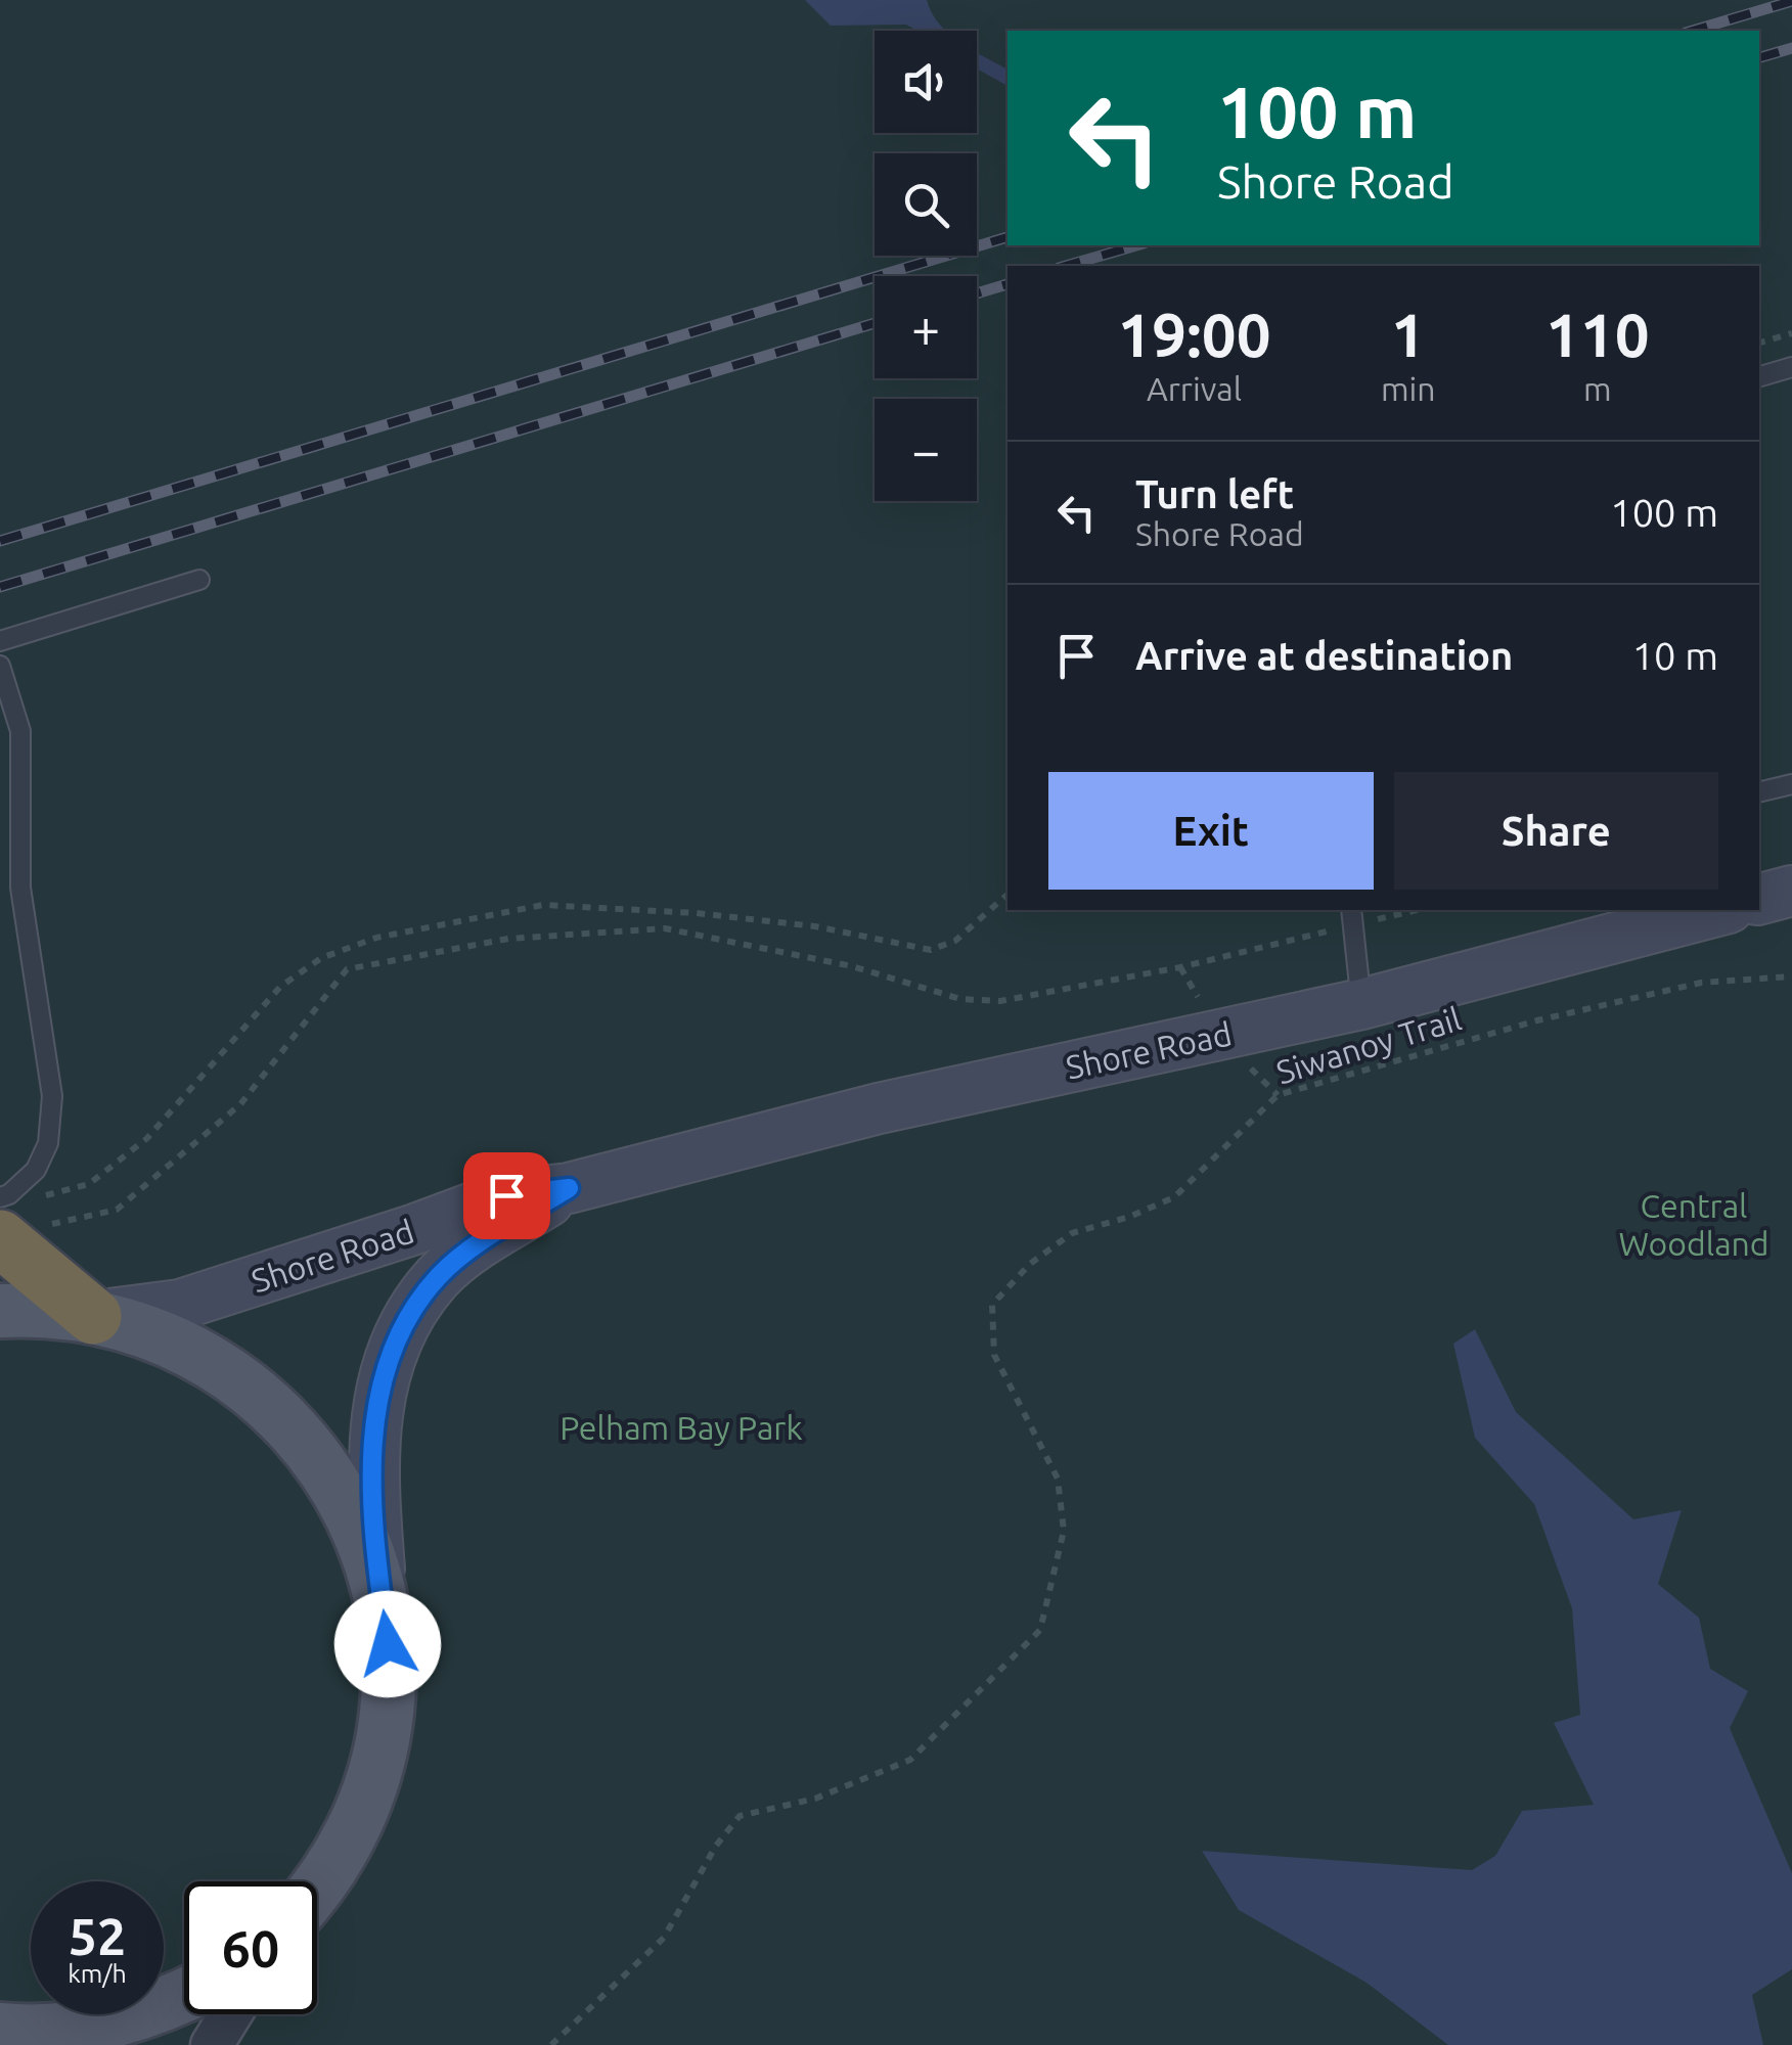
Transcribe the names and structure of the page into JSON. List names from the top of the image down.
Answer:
{
  "streets": {
    "main road": ["Shore Road"],
    "path": ["Siwanoy Trail"]
  },
  "parks": ["Central Woodland", "Pelham Bay Park"],
  "page": {
    "map_buttons": ["+", "−"],
    "turn": ["100 m", "Shore Road"],
    "eta": [
      "19:00",
      "Arrival",
      "1",
      "min",
      "110",
      "m"
    ],
    "list": [
      {
        "name": "Turn left",
        "note": "Shore Road",
        "value": "100 m"
      },
      {
        "name": "Arrive at destination",
        "value": "10 m"
      }
    ],
    "buttons": ["Exit", "Share"],
    "speed": "52 km/h",
    "limit": "60"
  }
}
